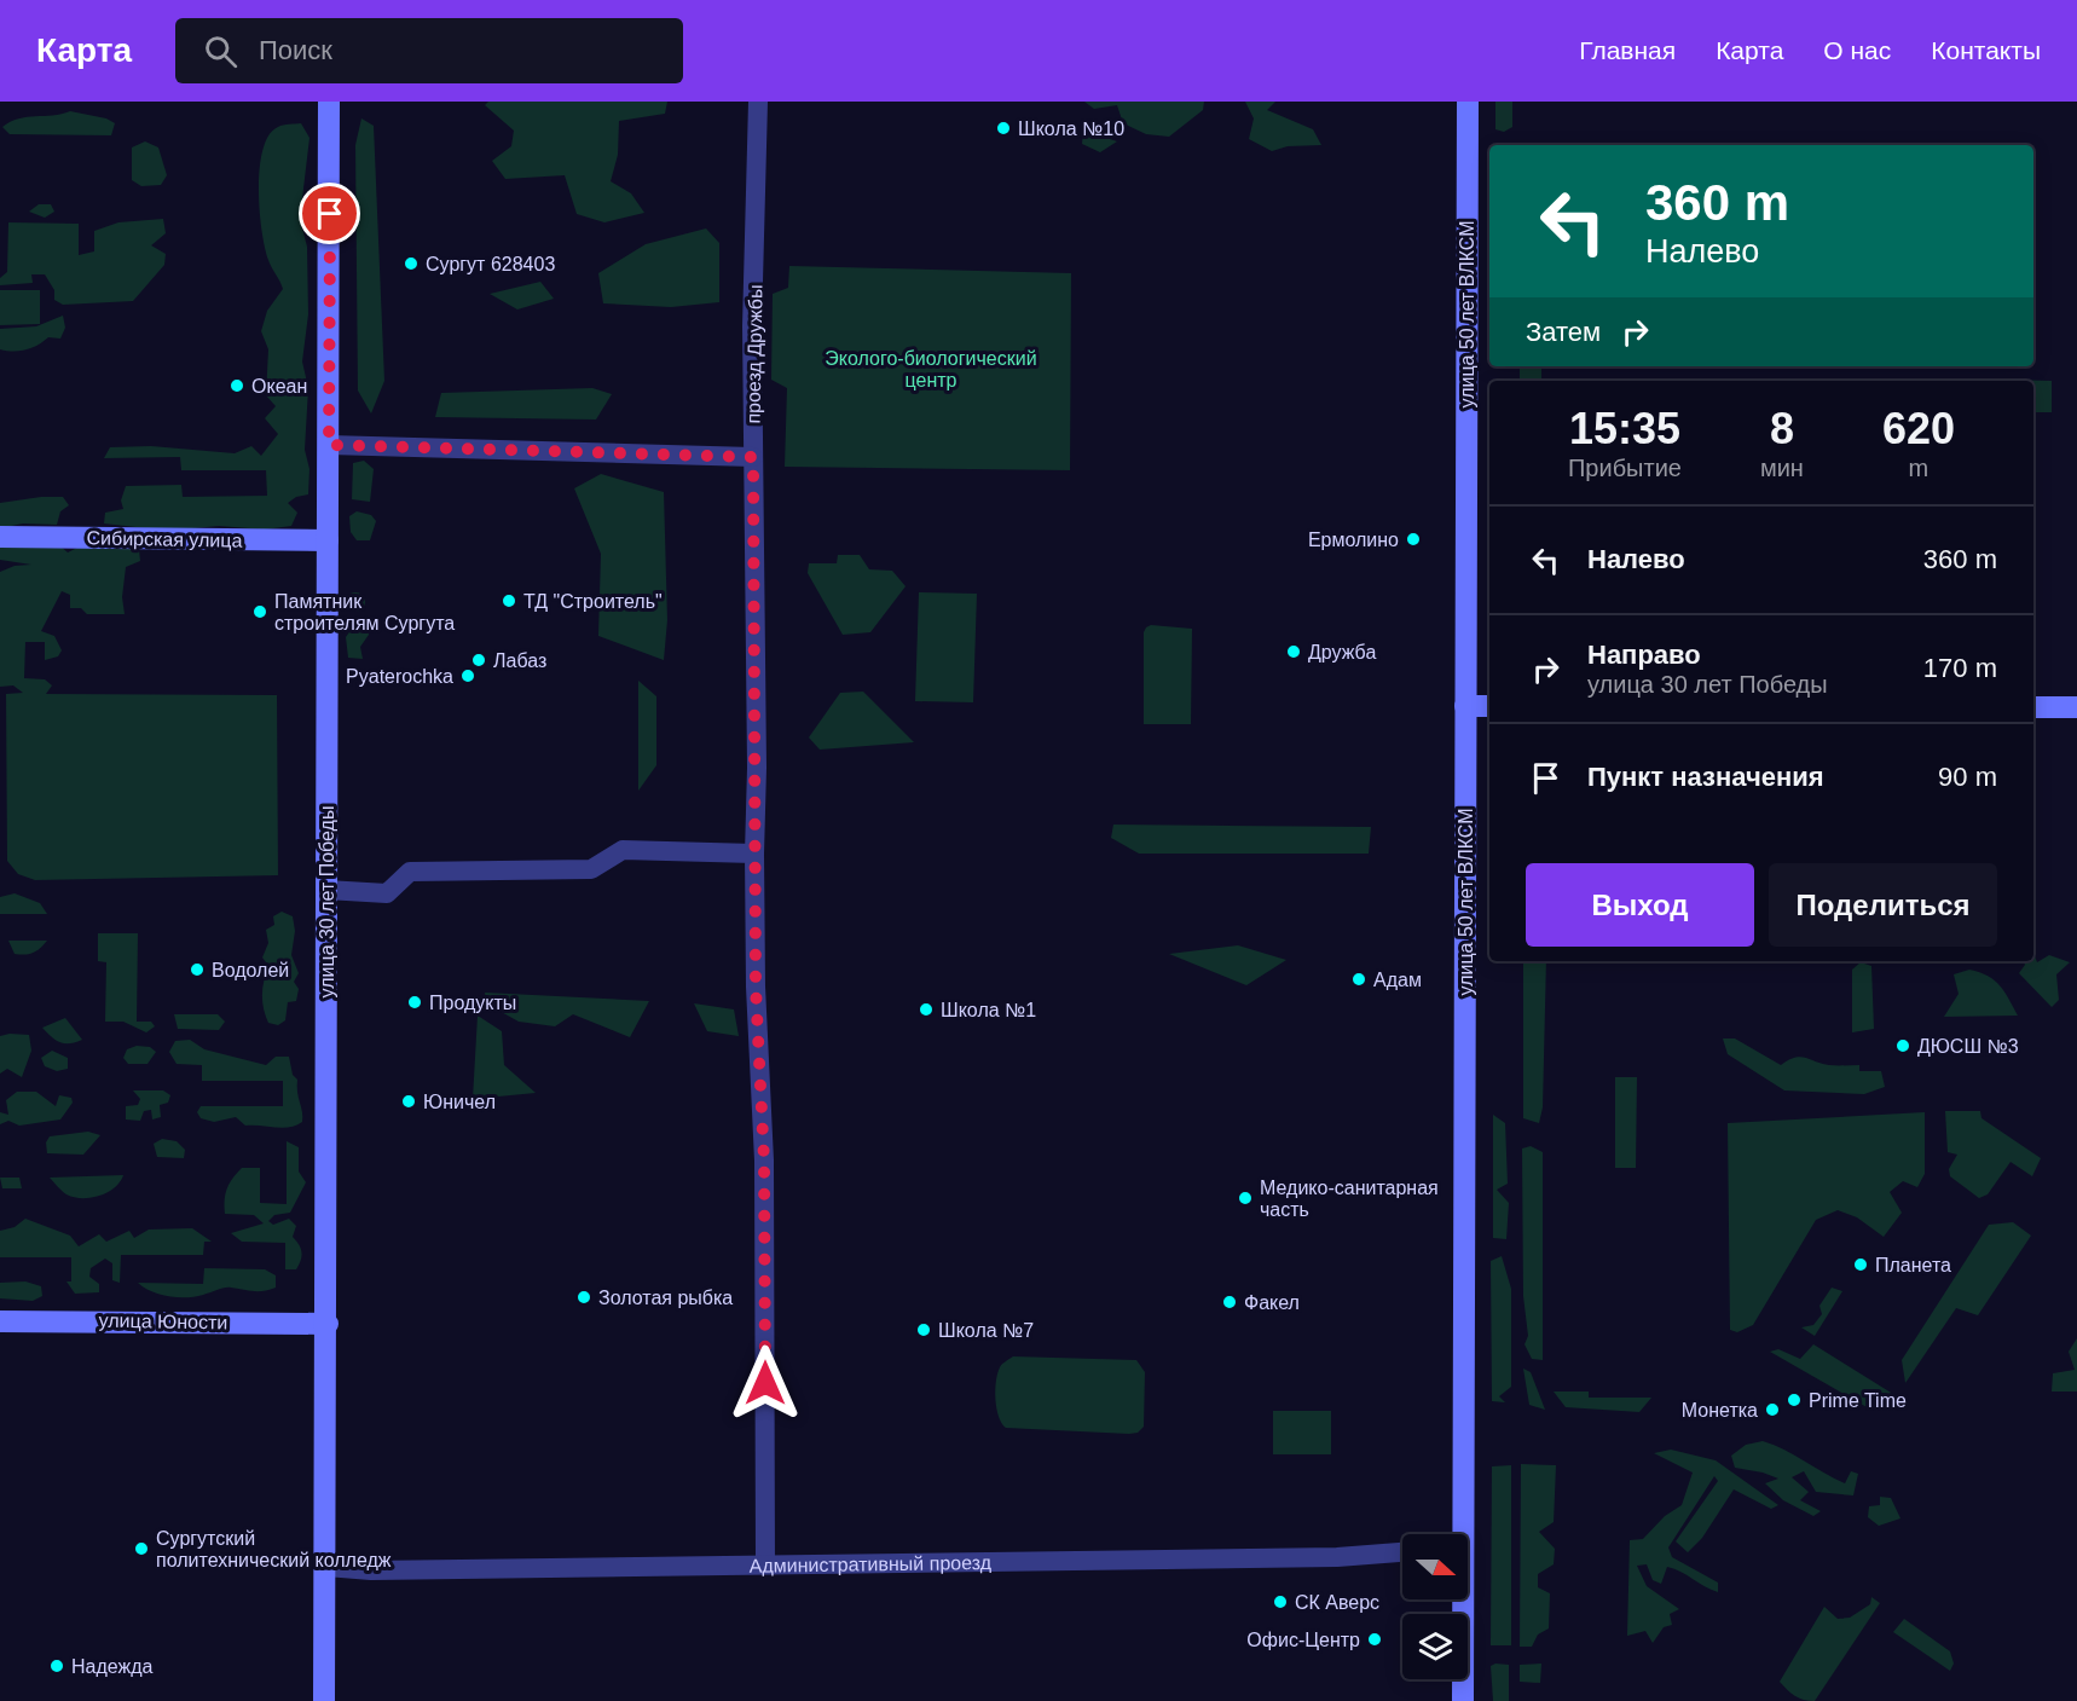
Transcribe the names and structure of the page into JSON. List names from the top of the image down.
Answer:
{
  "streets": {
    "main road": [
      "улица 50 лет ВЛКСМ",
      "Сибирская улица",
      "улица 30 лет Победы",
      "улица Юности"
    ],
    "street": ["проезд Дружбы", "Административный проезд"]
  },
  "crossings": [
    ["проезд Дружбы", "Административный проезд"],
    ["Сибирская улица", "улица 30 лет Победы"],
    ["улица 30 лет Победы", "улица Юности"],
    ["улица 30 лет Победы", "Административный проезд"]
  ],
  "parks": ["Эколого-биологический центр"],
  "places": [
    "Школа №10",
    "Сургут 628403",
    "Океан",
    "Ермолино",
    "ТД \"Строитель\"",
    "Памятник строителям Сургута",
    "Дружба",
    "Лабаз",
    "Pyaterochka",
    "Водолей",
    "Адам",
    "Продукты",
    "Школа №1",
    "ДЮСШ №3",
    "Юничел",
    "Медико-санитарная часть",
    "Планета",
    "Золотая рыбка",
    "Факел",
    "Школа №7",
    "Prime Time",
    "Монетка",
    "Сургутский политехнический колледж",
    "СК Аверс",
    "Офис-Центр",
    "Надежда"
  ],
  "north": "right",
  "page": {
    "header": "Карта",
    "search": "Поиск",
    "nav": [
      "Главная",
      "Карта",
      "О нас",
      "Контакты"
    ],
    "turn": ["360 m", "Налево"],
    "then": "Затем",
    "eta": [
      "15:35",
      "Прибытие",
      "8",
      "мин",
      "620",
      "m"
    ],
    "list": [
      {
        "name": "Налево",
        "value": "360 m"
      },
      {
        "name": "Направо",
        "note": "улица 30 лет Победы",
        "value": "170 m"
      },
      {
        "name": "Пункт назначения",
        "value": "90 m"
      }
    ],
    "buttons": ["Выход", "Поделиться"]
  }
}
